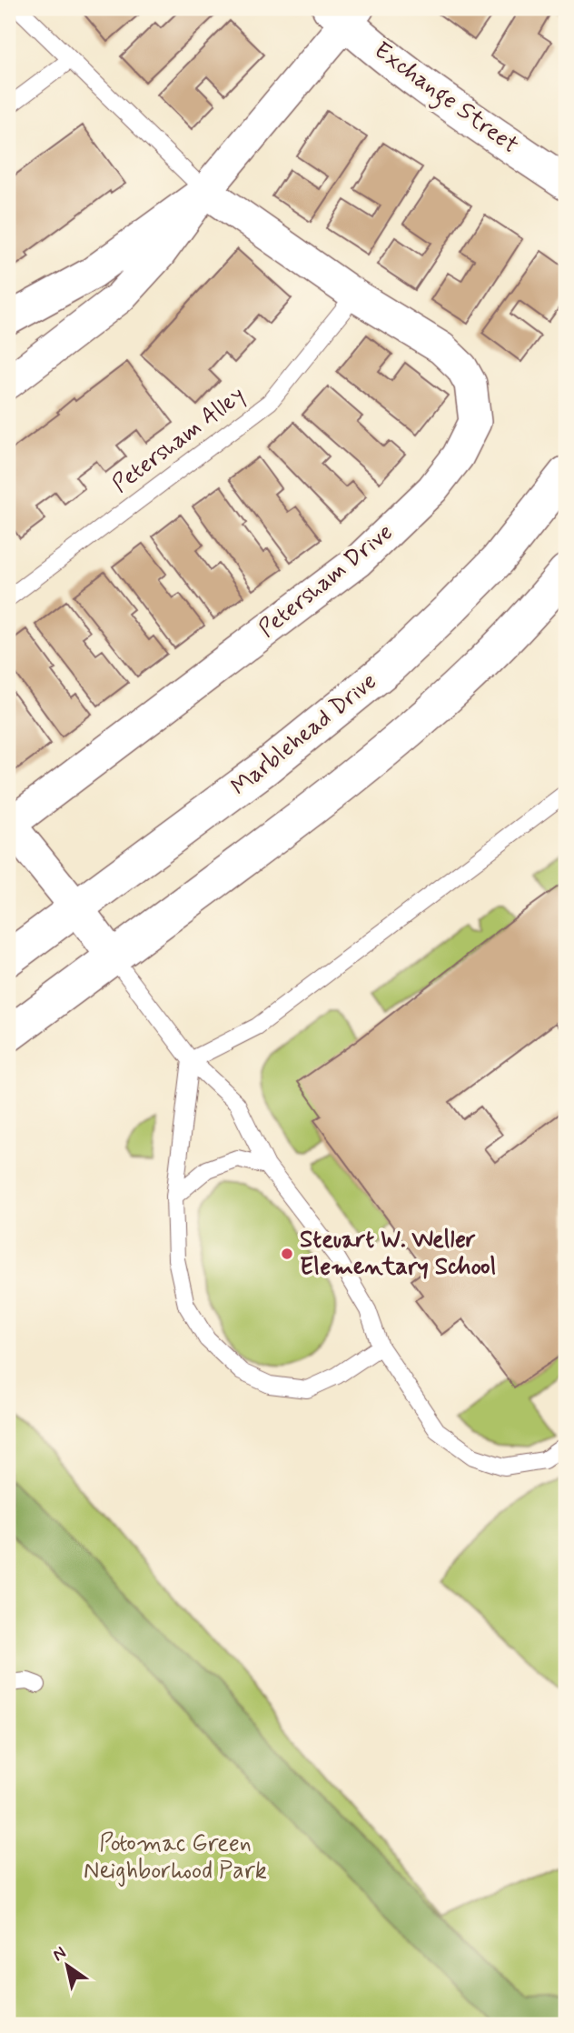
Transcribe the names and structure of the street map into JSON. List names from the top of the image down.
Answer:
{
  "streets": {
    "street": ["Exchange Street", "Petersham Drive", "Marblehead Drive"],
    "lane": ["Petersham Alley"]
  },
  "crossings": [
    ["Petersham Alley", "Petersham Drive"]
  ],
  "parks": ["Potomac Green Neighborhood Park"],
  "places": ["Steuart W. Weller Elementary School"],
  "north": "top left"
}
